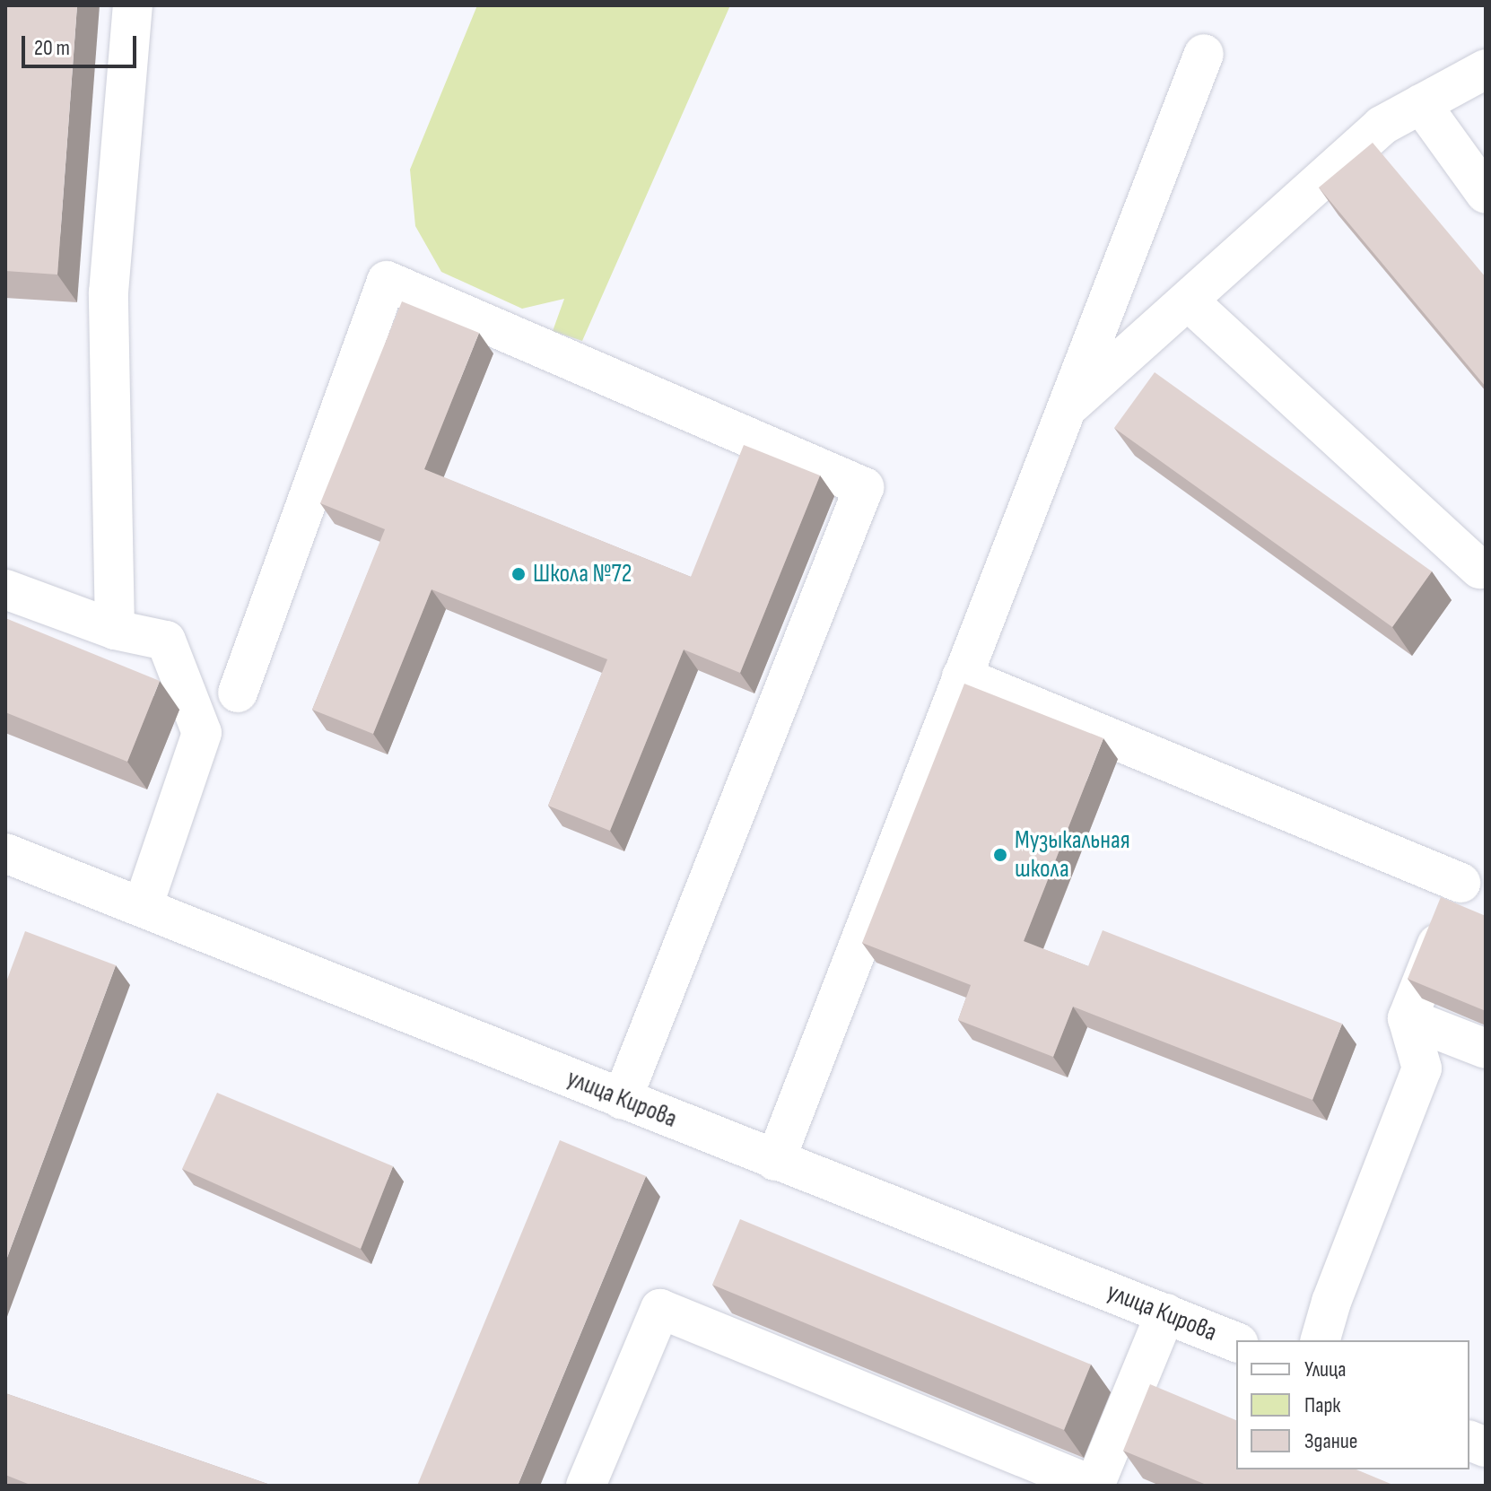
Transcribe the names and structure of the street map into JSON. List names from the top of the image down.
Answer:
{
  "streets": {
    "street": ["улица Кирова"]
  },
  "places": ["Школа №72", "Музыкальная школа"],
  "legend": ["Улица", "Парк", "Здание"],
  "scale_bar": "20 m"
}
